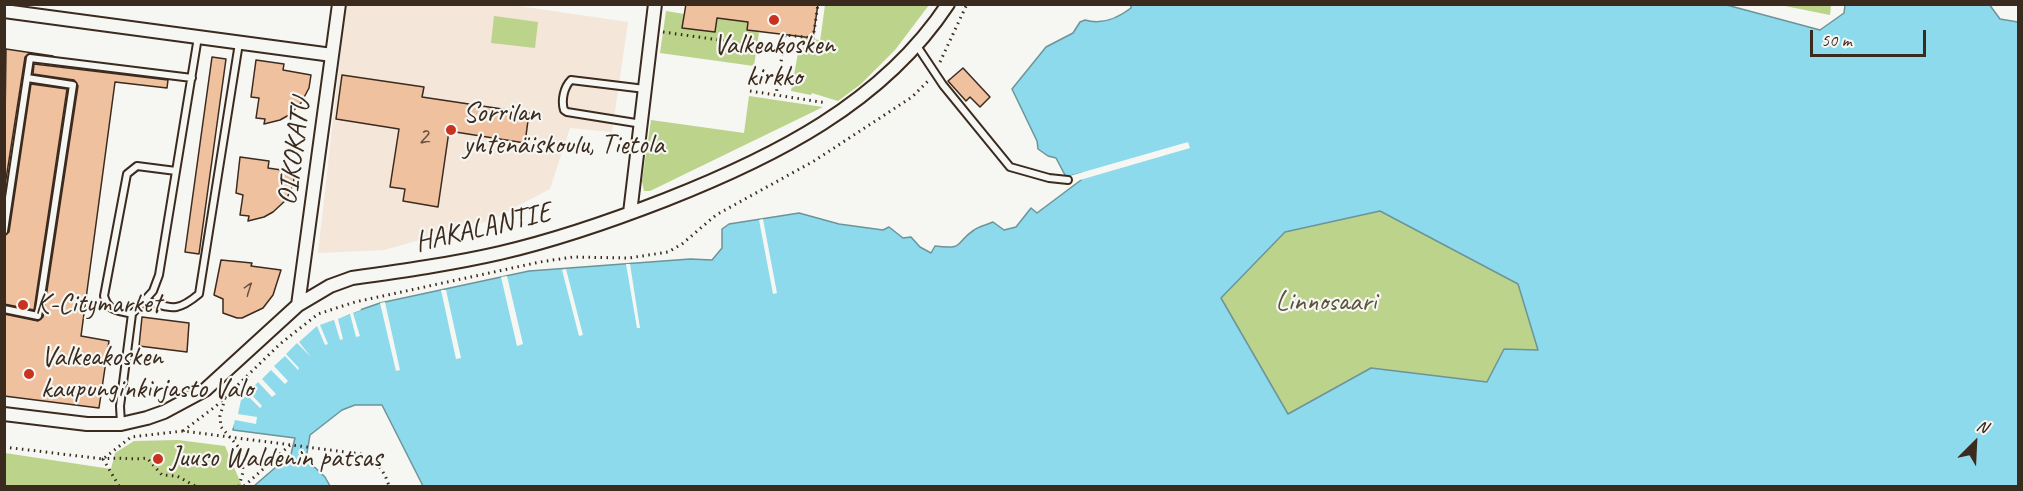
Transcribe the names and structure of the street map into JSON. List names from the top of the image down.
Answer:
{
  "streets": {
    "street": ["OIKOKATU", "HAKALANTIE"]
  },
  "crossings": [
    ["OIKOKATU", "HAKALANTIE"]
  ],
  "parks": ["Linnosaari"],
  "places": [
    "Valkeakosken kirkko",
    "Sorrilan yhtenäiskoulu, Tietola",
    "K-Citymarket",
    "Valkeakosken kaupunginkirjasto Valo",
    "Juuso Waldenin patsas"
  ],
  "house_numbers": ["2", "1"],
  "scale_bar": "50 m",
  "north": "top right"
}
